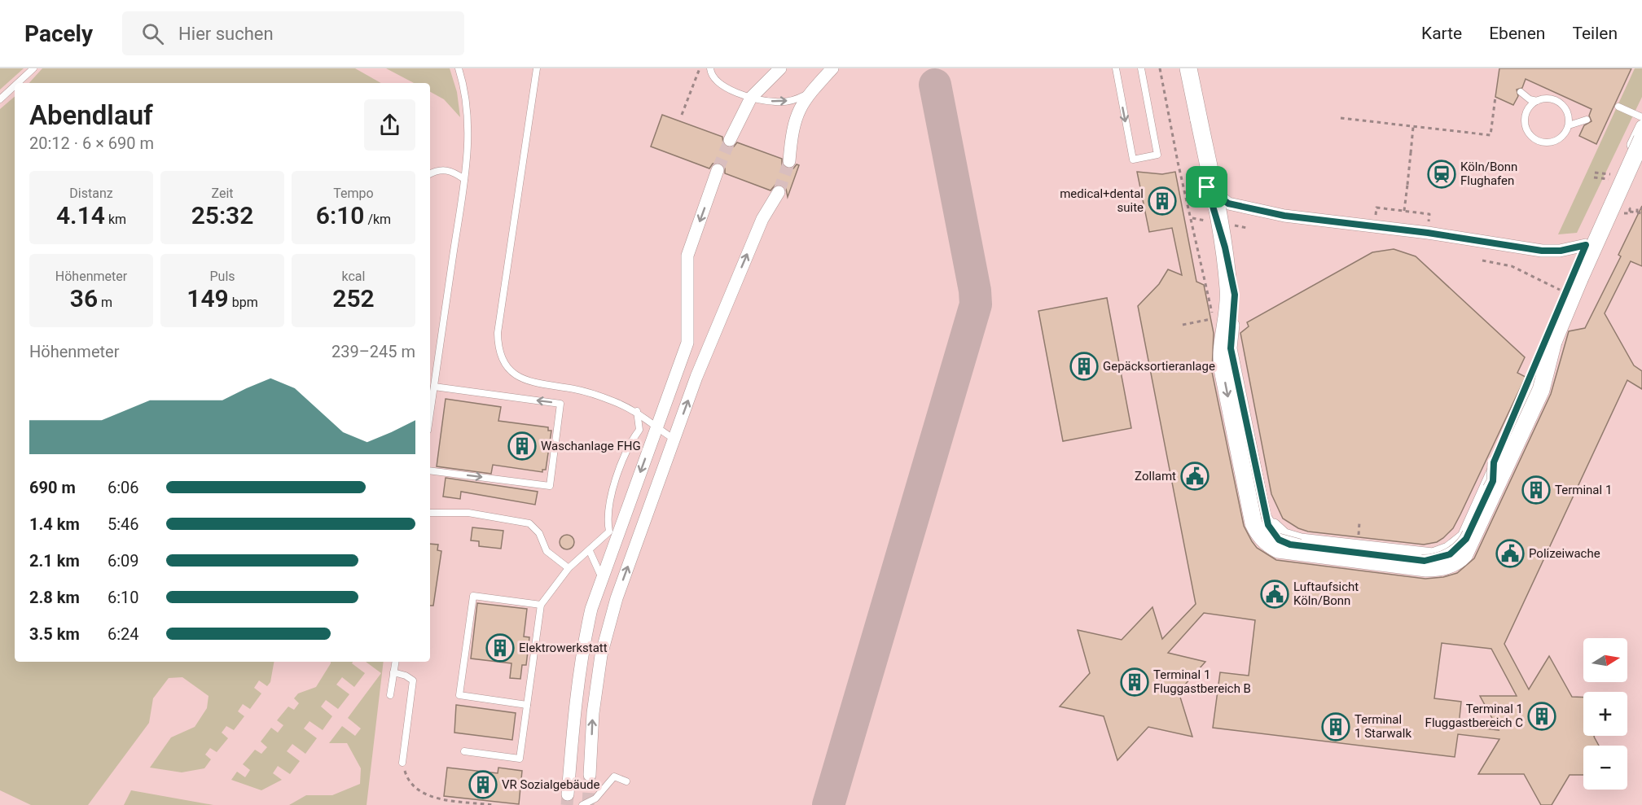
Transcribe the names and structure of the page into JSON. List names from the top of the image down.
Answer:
{
  "places": {
    "station": ["Köln/Bonn Flughafen"],
    "building": [
      "medical+dental suite",
      "Gepäcksortieranlage",
      "Waschanlage FHG",
      "Terminal 1",
      "Elektrowerkstatt",
      "Terminal 1 Fluggastbereich B",
      "Terminal 1 Fluggastbereich C",
      "Terminal 1 Starwalk",
      "VR Sozialgebäude"
    ],
    "public building": ["Zollamt", "Polizeiwache", "Luftaufsicht Köln/Bonn"]
  },
  "north": "right",
  "page": {
    "header": "Pacely",
    "search": "Hier suchen",
    "nav": ["Karte", "Ebenen", "Teilen"],
    "heading": ["Abendlauf", "20:12 · 6 × 690 m"],
    "stats": [
      ["Distanz", "4.14 km"],
      ["Zeit", "25:32"],
      ["Tempo", "6:10 /km"],
      ["Höhenmeter", "36 m"],
      ["Puls", "149 bpm"],
      ["kcal", "252"]
    ],
    "chart": ["Höhenmeter", "239–245 m"],
    "list": [
      {
        "name": "690 m",
        "note": "6:06"
      },
      {
        "name": "1.4 km",
        "note": "5:46"
      },
      {
        "name": "2.1 km",
        "note": "6:09"
      },
      {
        "name": "2.8 km",
        "note": "6:10"
      },
      {
        "name": "3.5 km",
        "note": "6:24"
      }
    ],
    "map_buttons": ["+", "−"]
  }
}
